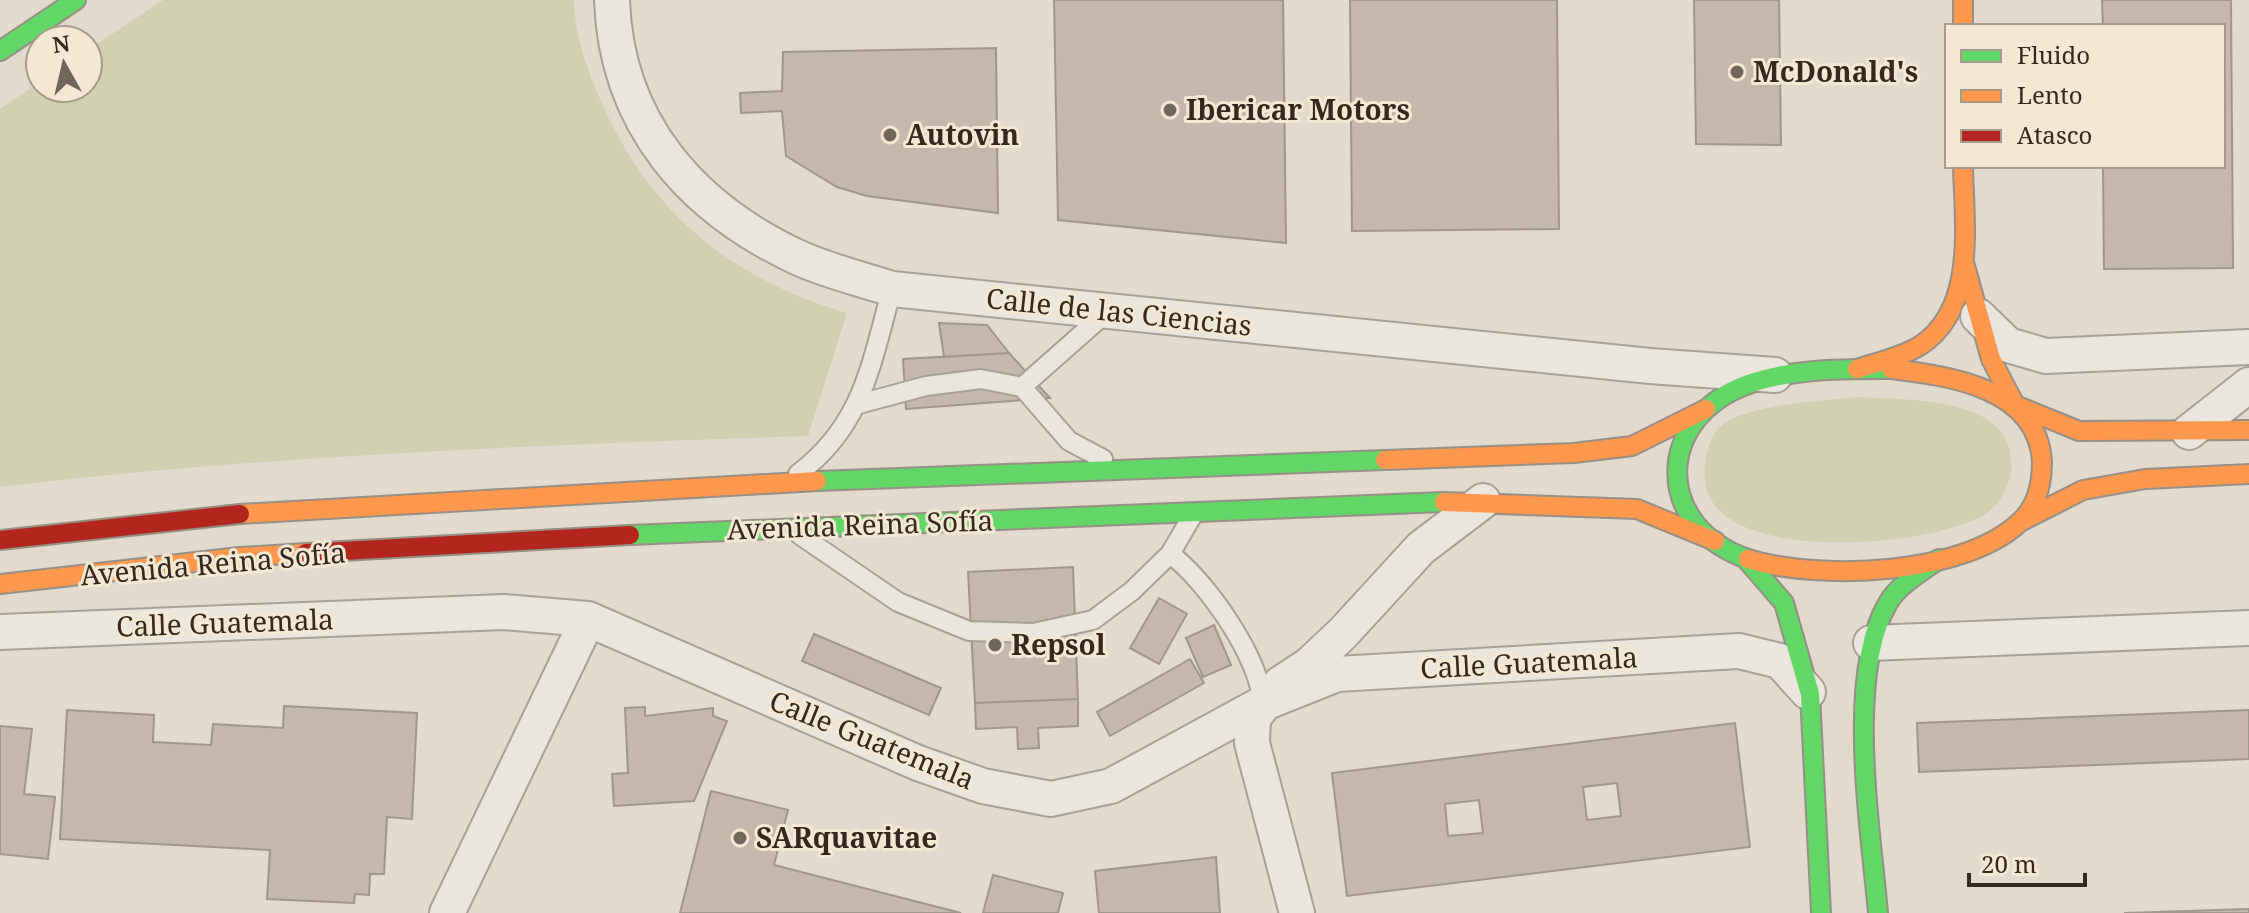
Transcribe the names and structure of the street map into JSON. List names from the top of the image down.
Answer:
{
  "streets": {
    "main road": ["Avenida Reina Sofía"],
    "street": ["Calle de las Ciencias", "Calle Guatemala"]
  },
  "crossings": [
    ["Calle de las Ciencias", "Avenida Reina Sofía"]
  ],
  "places": [
    "McDonald's",
    "Ibericar Motors",
    "Autovin",
    "Repsol",
    "SARquavitae"
  ],
  "legend": ["Fluido", "Lento", "Atasco"],
  "scale_bar": "20 m",
  "north": "top"
}
